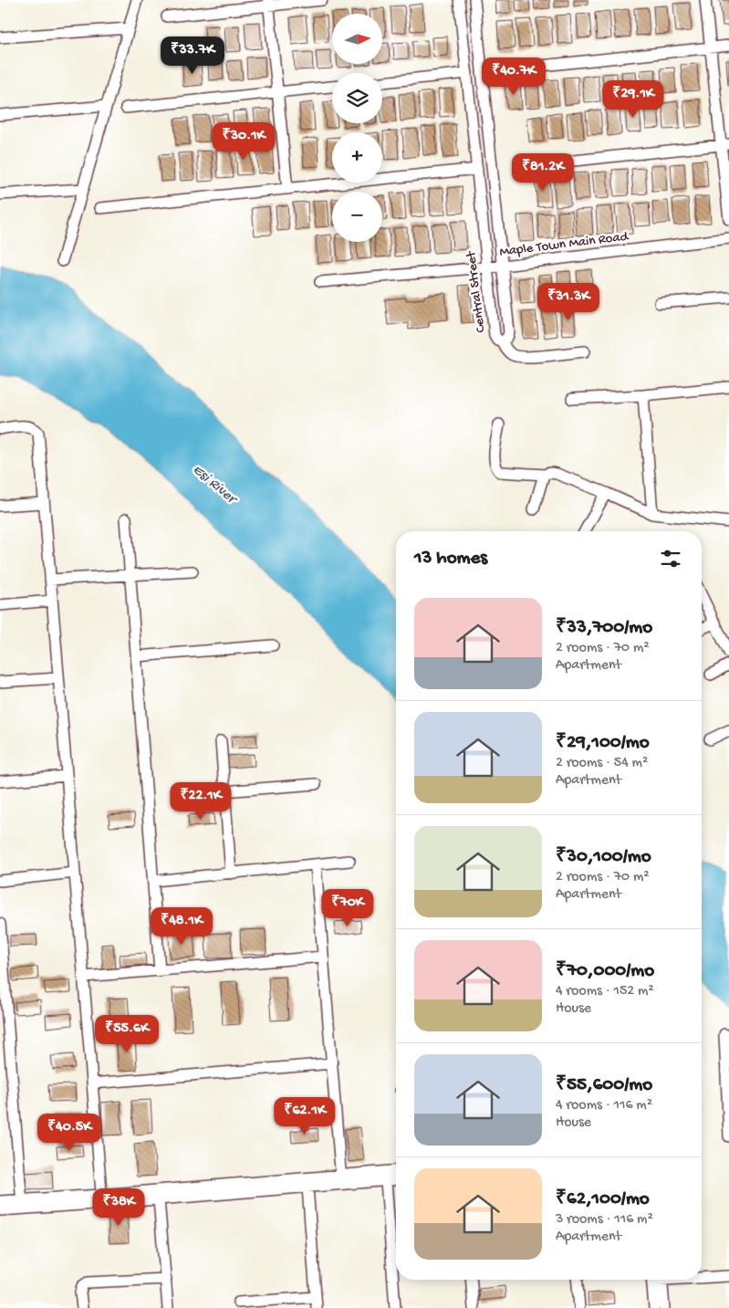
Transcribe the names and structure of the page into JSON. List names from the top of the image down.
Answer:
{
  "streets": {
    "street": ["Maple Town Main Road", "Central Street"]
  },
  "crossings": [
    ["Maple Town Main Road", "Central Street"]
  ],
  "water": ["Esi River"],
  "north": "right",
  "page": {
    "map_buttons": ["+", "−"],
    "price": [
      "₹33.7K",
      "₹40.7K",
      "₹29.1K",
      "₹30.1K",
      "₹81.2K",
      "₹31.3K",
      "₹22.1K",
      "₹70K",
      "₹48.1K",
      "₹55.6K",
      "₹62.1K",
      "₹40.5K",
      "₹38K"
    ],
    "heading": "13 homes",
    "list": [
      {
        "name": "₹33,700/mo",
        "note": "2 rooms · 70 m² · Apartment"
      },
      {
        "name": "₹29,100/mo",
        "note": "2 rooms · 54 m² · Apartment"
      },
      {
        "name": "₹30,100/mo",
        "note": "2 rooms · 70 m² · Apartment"
      },
      {
        "name": "₹70,000/mo",
        "note": "4 rooms · 152 m² · House"
      },
      {
        "name": "₹55,600/mo",
        "note": "4 rooms · 116 m² · House"
      },
      {
        "name": "₹62,100/mo",
        "note": "3 rooms · 116 m² · Apartment"
      }
    ]
  }
}
